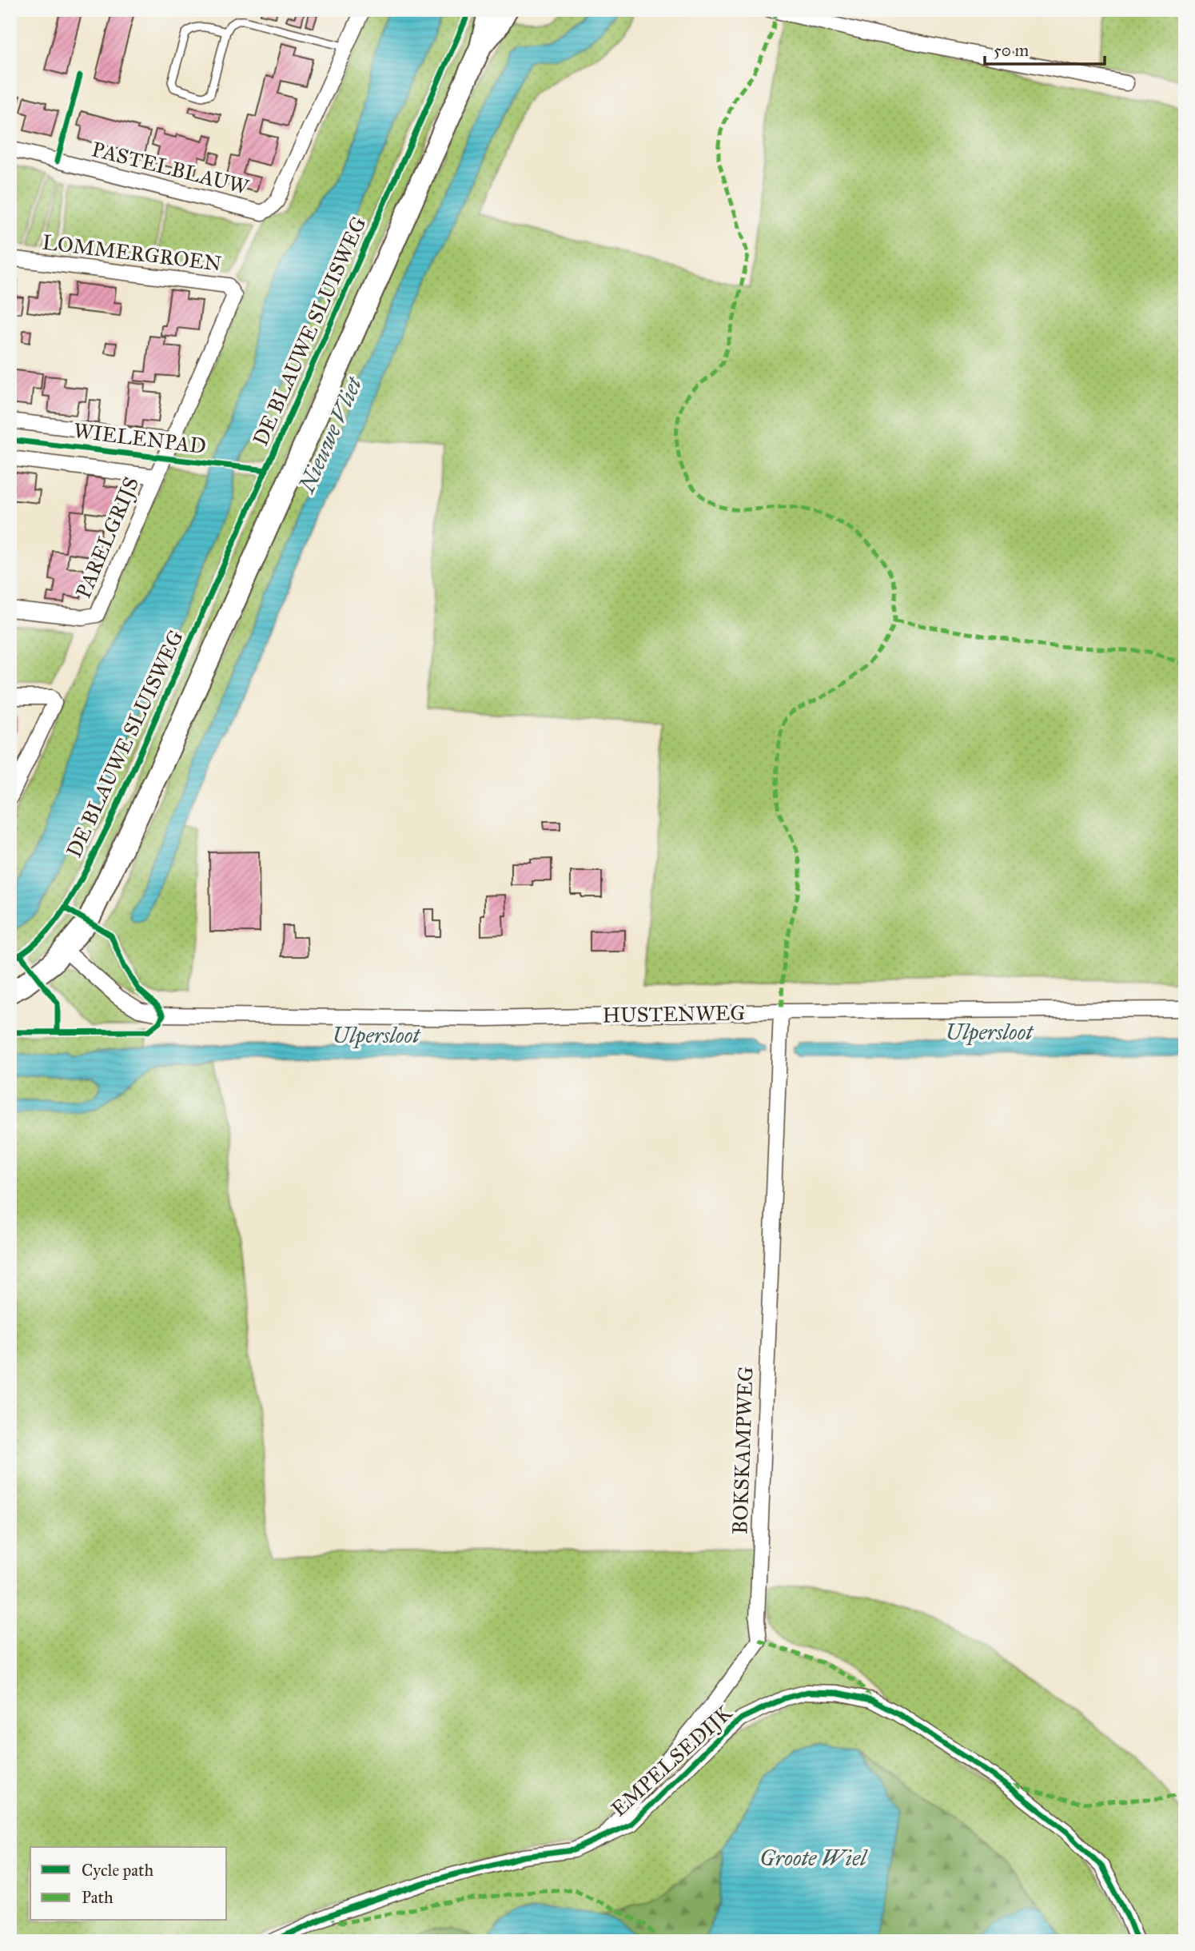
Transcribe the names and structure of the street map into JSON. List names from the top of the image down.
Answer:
{
  "streets": {
    "main road": ["DE BLAUWE SLUISWEG"],
    "street": [
      "PASTELBLAUW",
      "LOMMERGROEN",
      "PARELGRIJS",
      "HUSTENWEG",
      "BOKSKAMPWEG",
      "EMPELSEDIJK"
    ],
    "cycle path": ["WIELENPAD"]
  },
  "crossings": [
    ["LOMMERGROEN", "PARELGRIJS"],
    ["DE BLAUWE SLUISWEG", "HUSTENWEG"],
    ["HUSTENWEG", "BOKSKAMPWEG"],
    ["BOKSKAMPWEG", "EMPELSEDIJK"]
  ],
  "water": ["Nieuwe Vliet", "Ulpersloot", "Groote Wiel"],
  "legend": ["Cycle path", "Path"],
  "scale_bar": "50 m"
}
